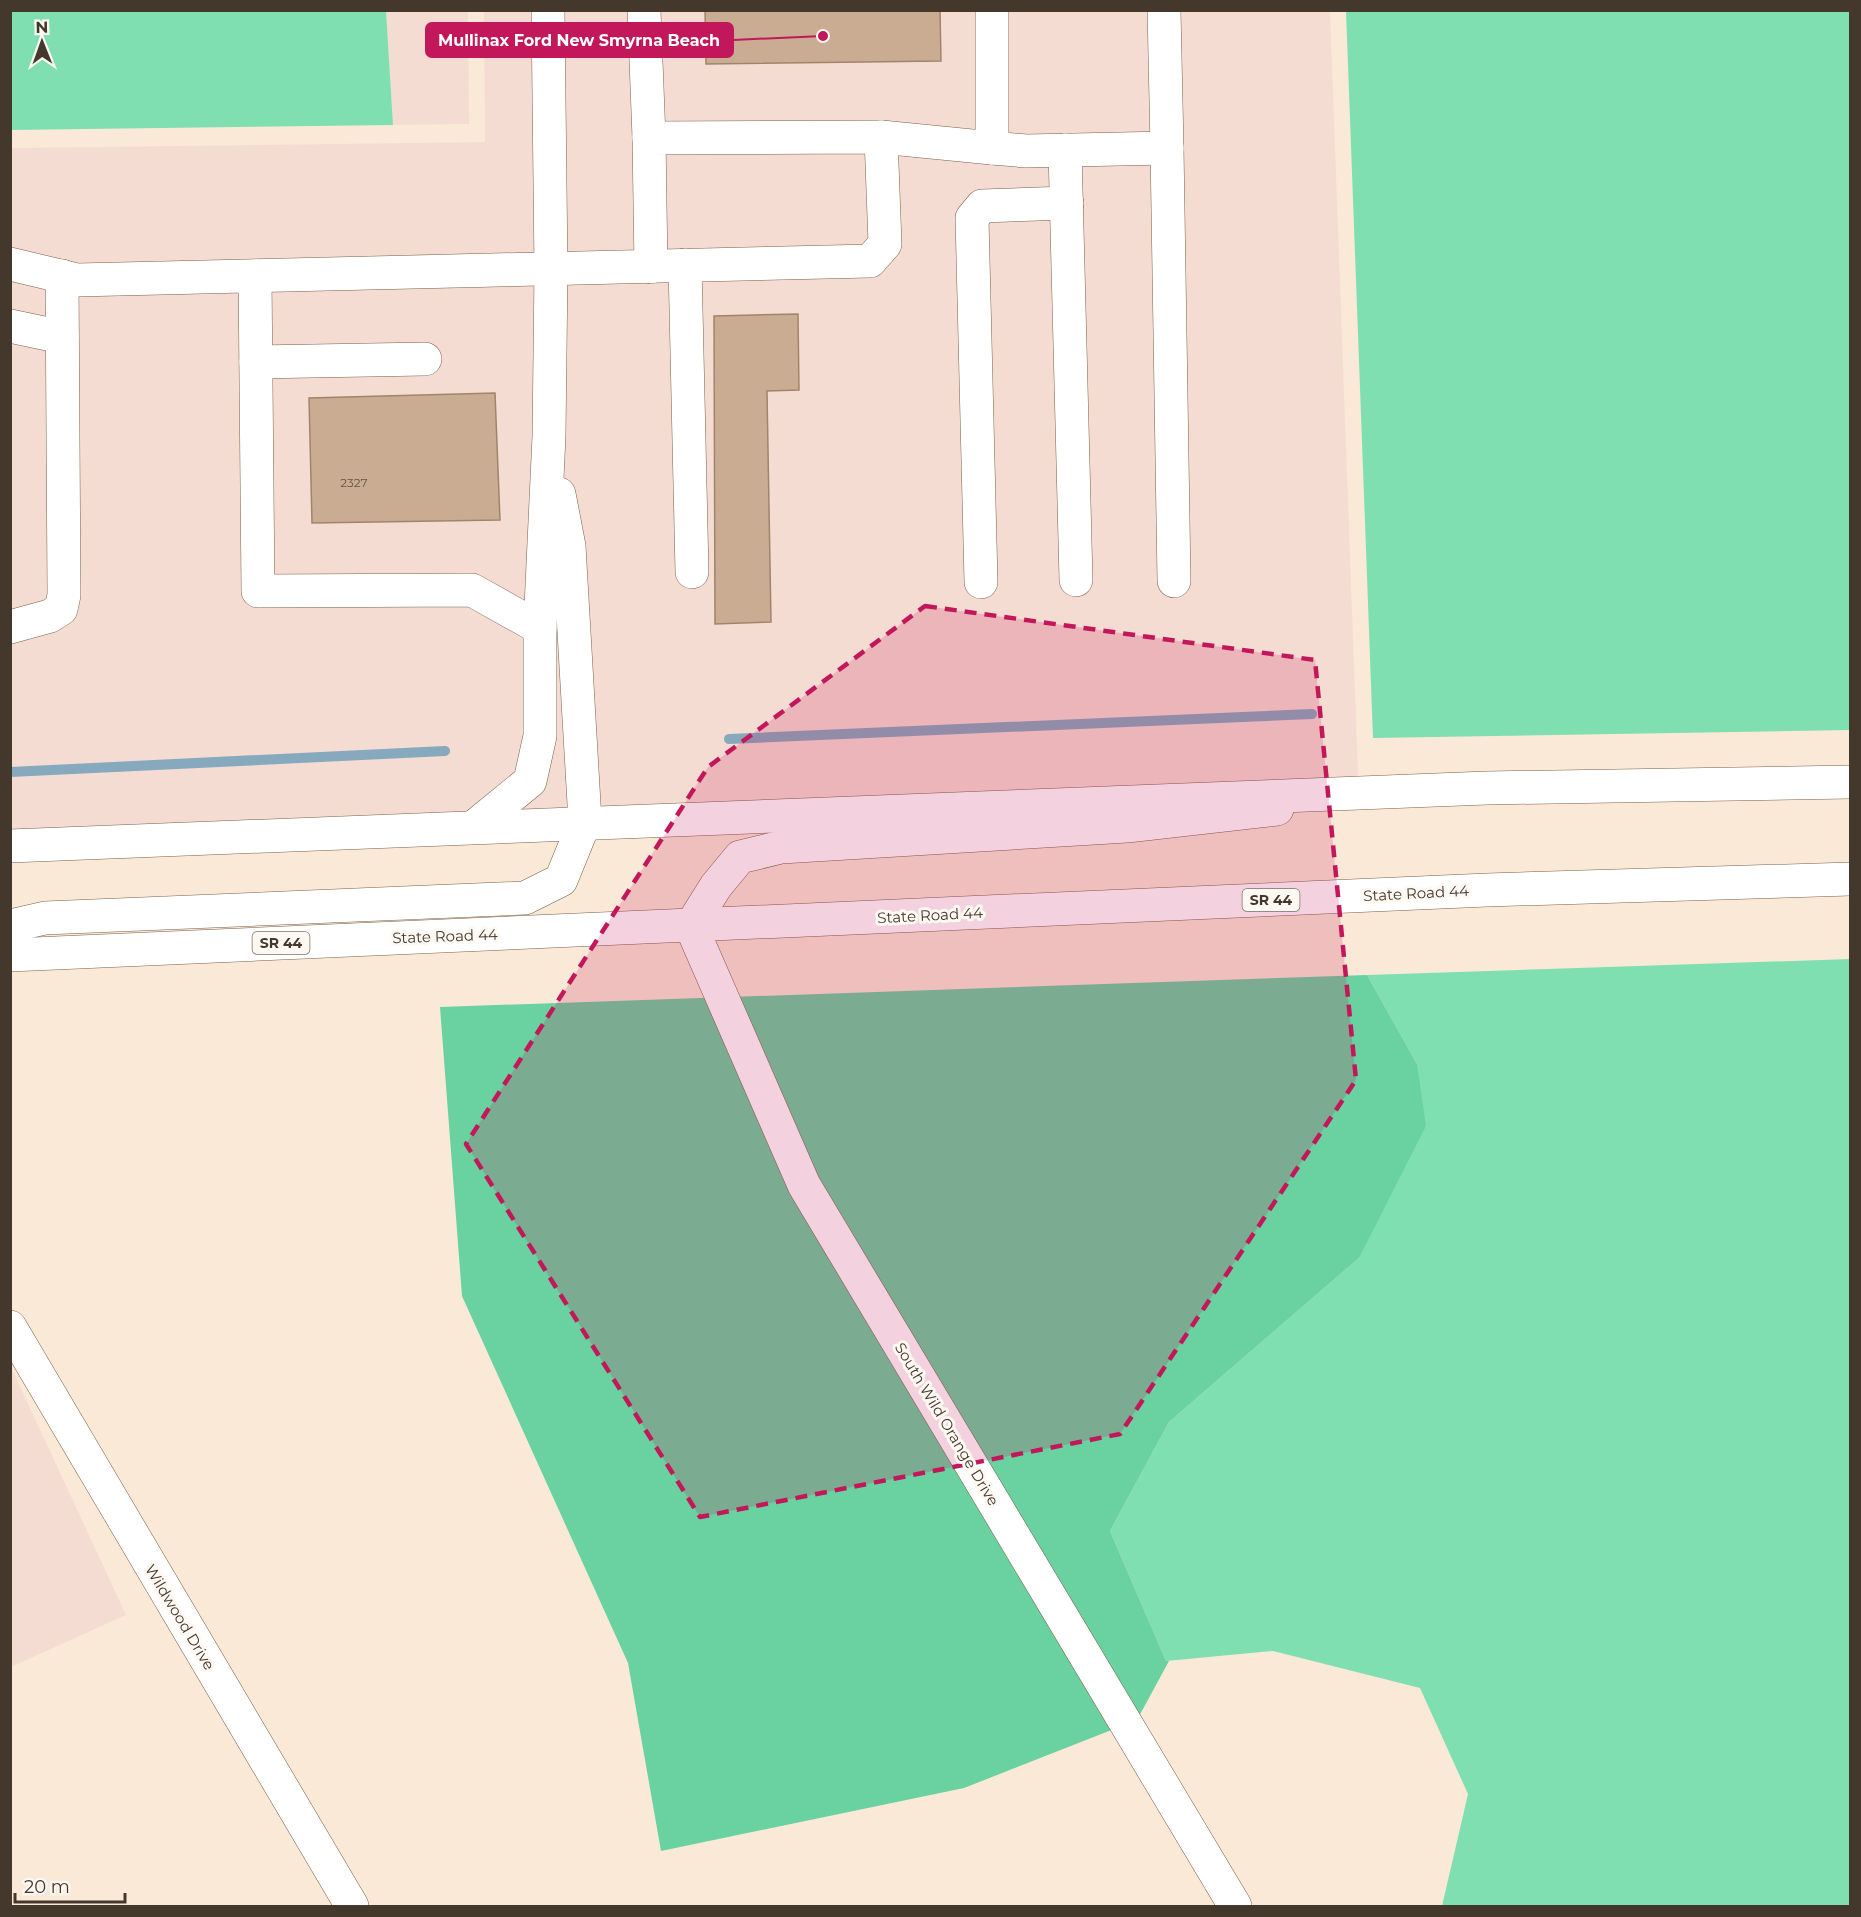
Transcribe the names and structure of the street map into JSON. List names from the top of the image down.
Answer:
{
  "streets": {
    "main road": [
      "State Road 44",
      "SR 44",
      "South Wild Orange Drive",
      "Wildwood Drive"
    ]
  },
  "crossings": [
    ["State Road 44", "South Wild Orange Drive"]
  ],
  "places": ["Mullinax Ford New Smyrna Beach"],
  "house_numbers": ["2327"],
  "scale_bar": "20 m",
  "north": "top"
}
